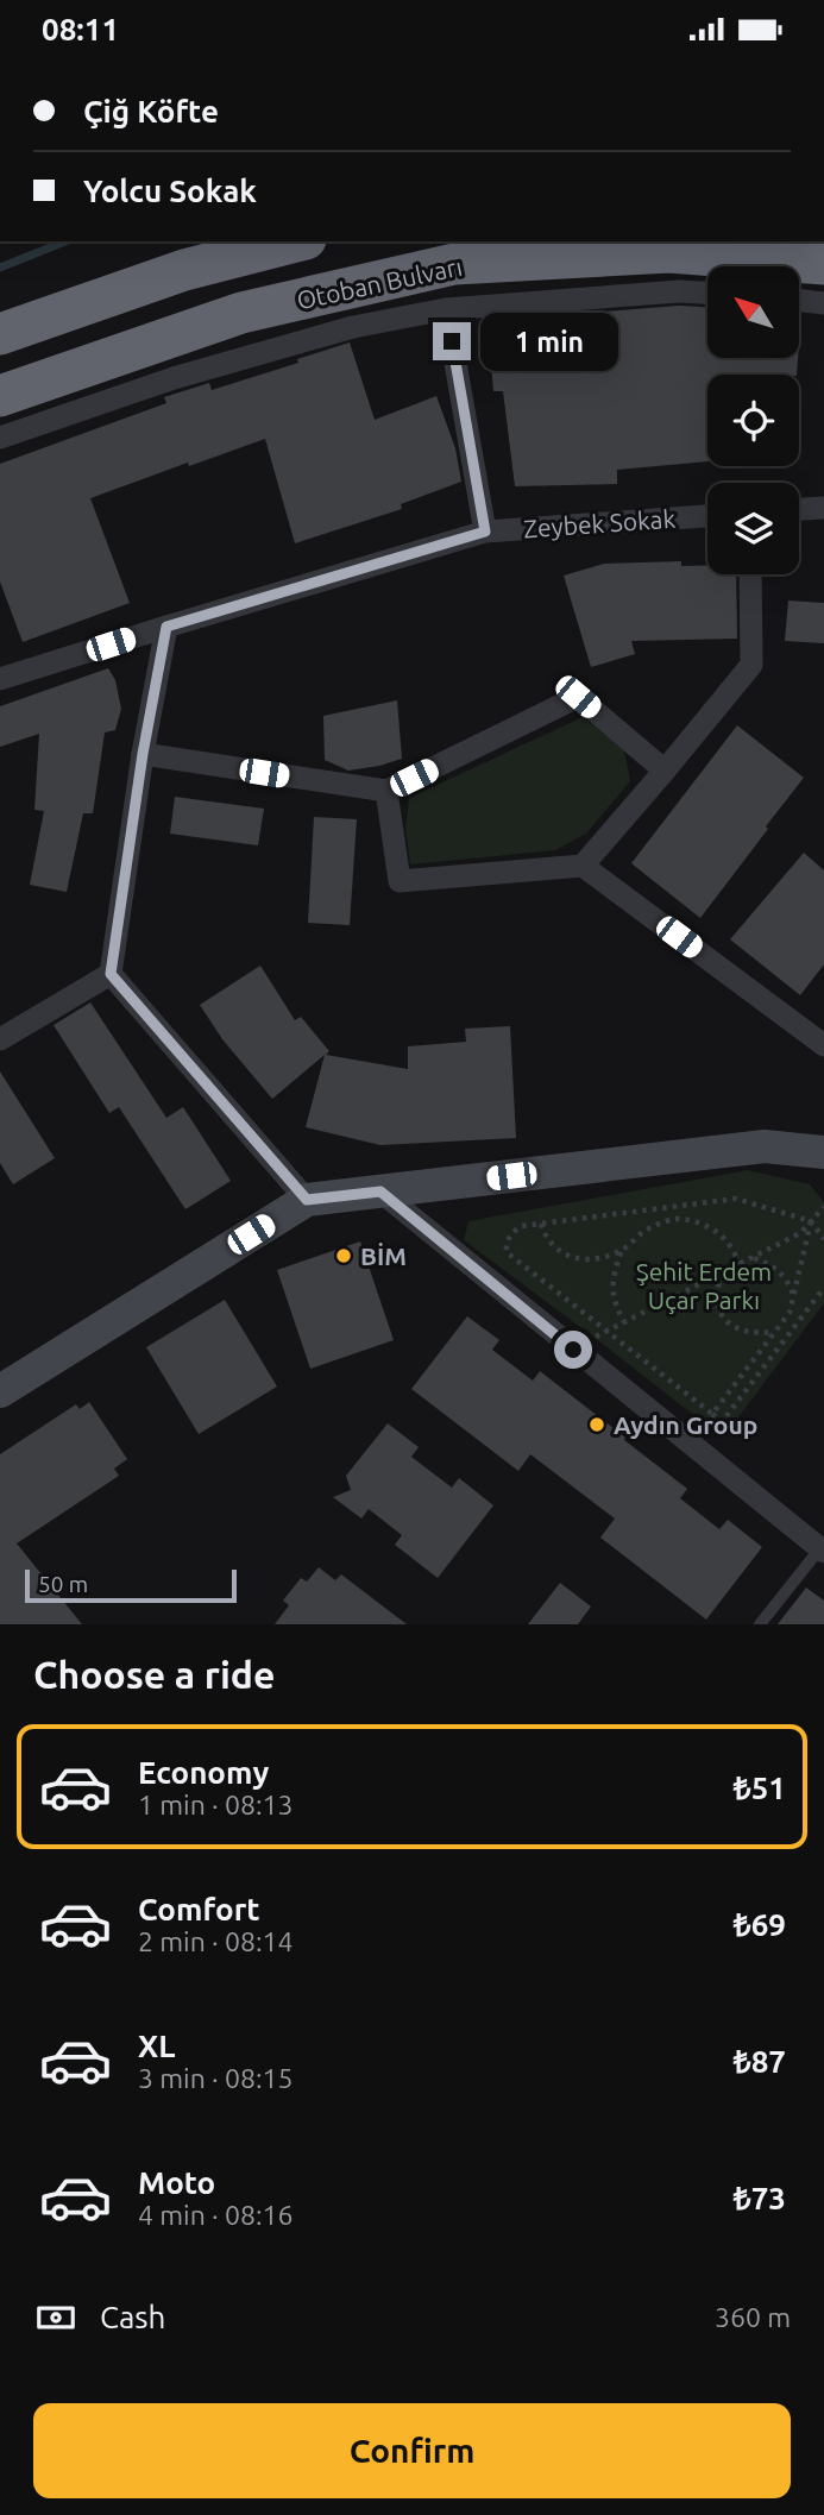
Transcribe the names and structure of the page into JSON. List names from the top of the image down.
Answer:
{
  "streets": {
    "highway": ["Otoban Bulvarı"],
    "street": ["Zeybek Sokak"]
  },
  "parks": ["Şehit Erdem Uçar Parkı"],
  "places": ["BİM", "Aydın Group"],
  "scale_bar": "50 m",
  "north": "top left",
  "page": {
    "status": "08:11",
    "banner": ["Çiğ Köfte", "Yolcu Sokak"],
    "bubble": "1 min",
    "scale": "50 m",
    "heading": "Choose a ride",
    "list": [
      {
        "name": "Economy",
        "note": "1 min · 08:13",
        "value": "₺51"
      },
      {
        "name": "Comfort",
        "note": "2 min · 08:14",
        "value": "₺69"
      },
      {
        "name": "XL",
        "note": "3 min · 08:15",
        "value": "₺87"
      },
      {
        "name": "Moto",
        "note": "4 min · 08:16",
        "value": "₺73"
      }
    ],
    "pay": ["Cash", "360 m"],
    "buttons": "Confirm"
  }
}
